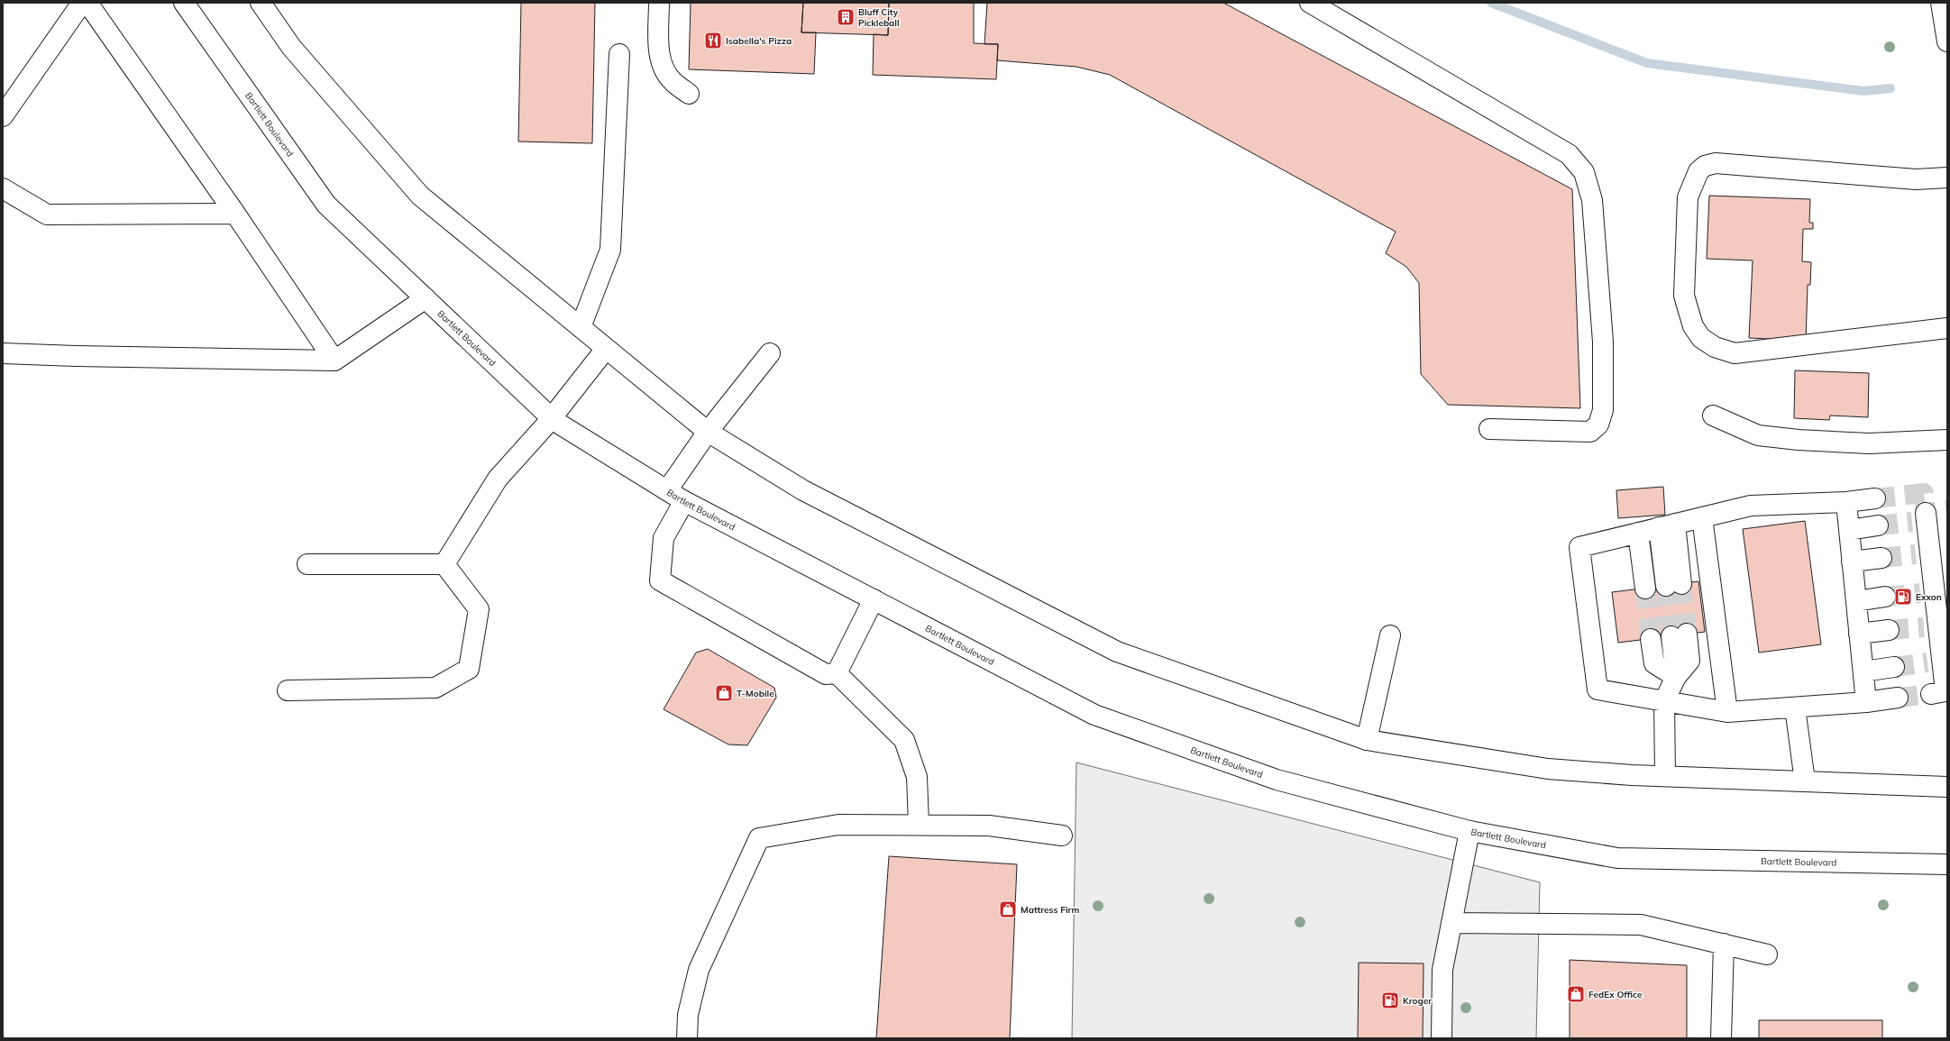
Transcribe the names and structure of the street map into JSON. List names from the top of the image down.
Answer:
{
  "streets": {
    "main road": ["Bartlett Boulevard"]
  },
  "places": {
    "building": ["Bluff City Pickleball"],
    "restaurant": ["Isabella's Pizza"],
    "fuel station": ["Exxon", "Kroger"],
    "shop": ["T-Mobile", "Mattress Firm", "FedEx Office"]
  }
}
